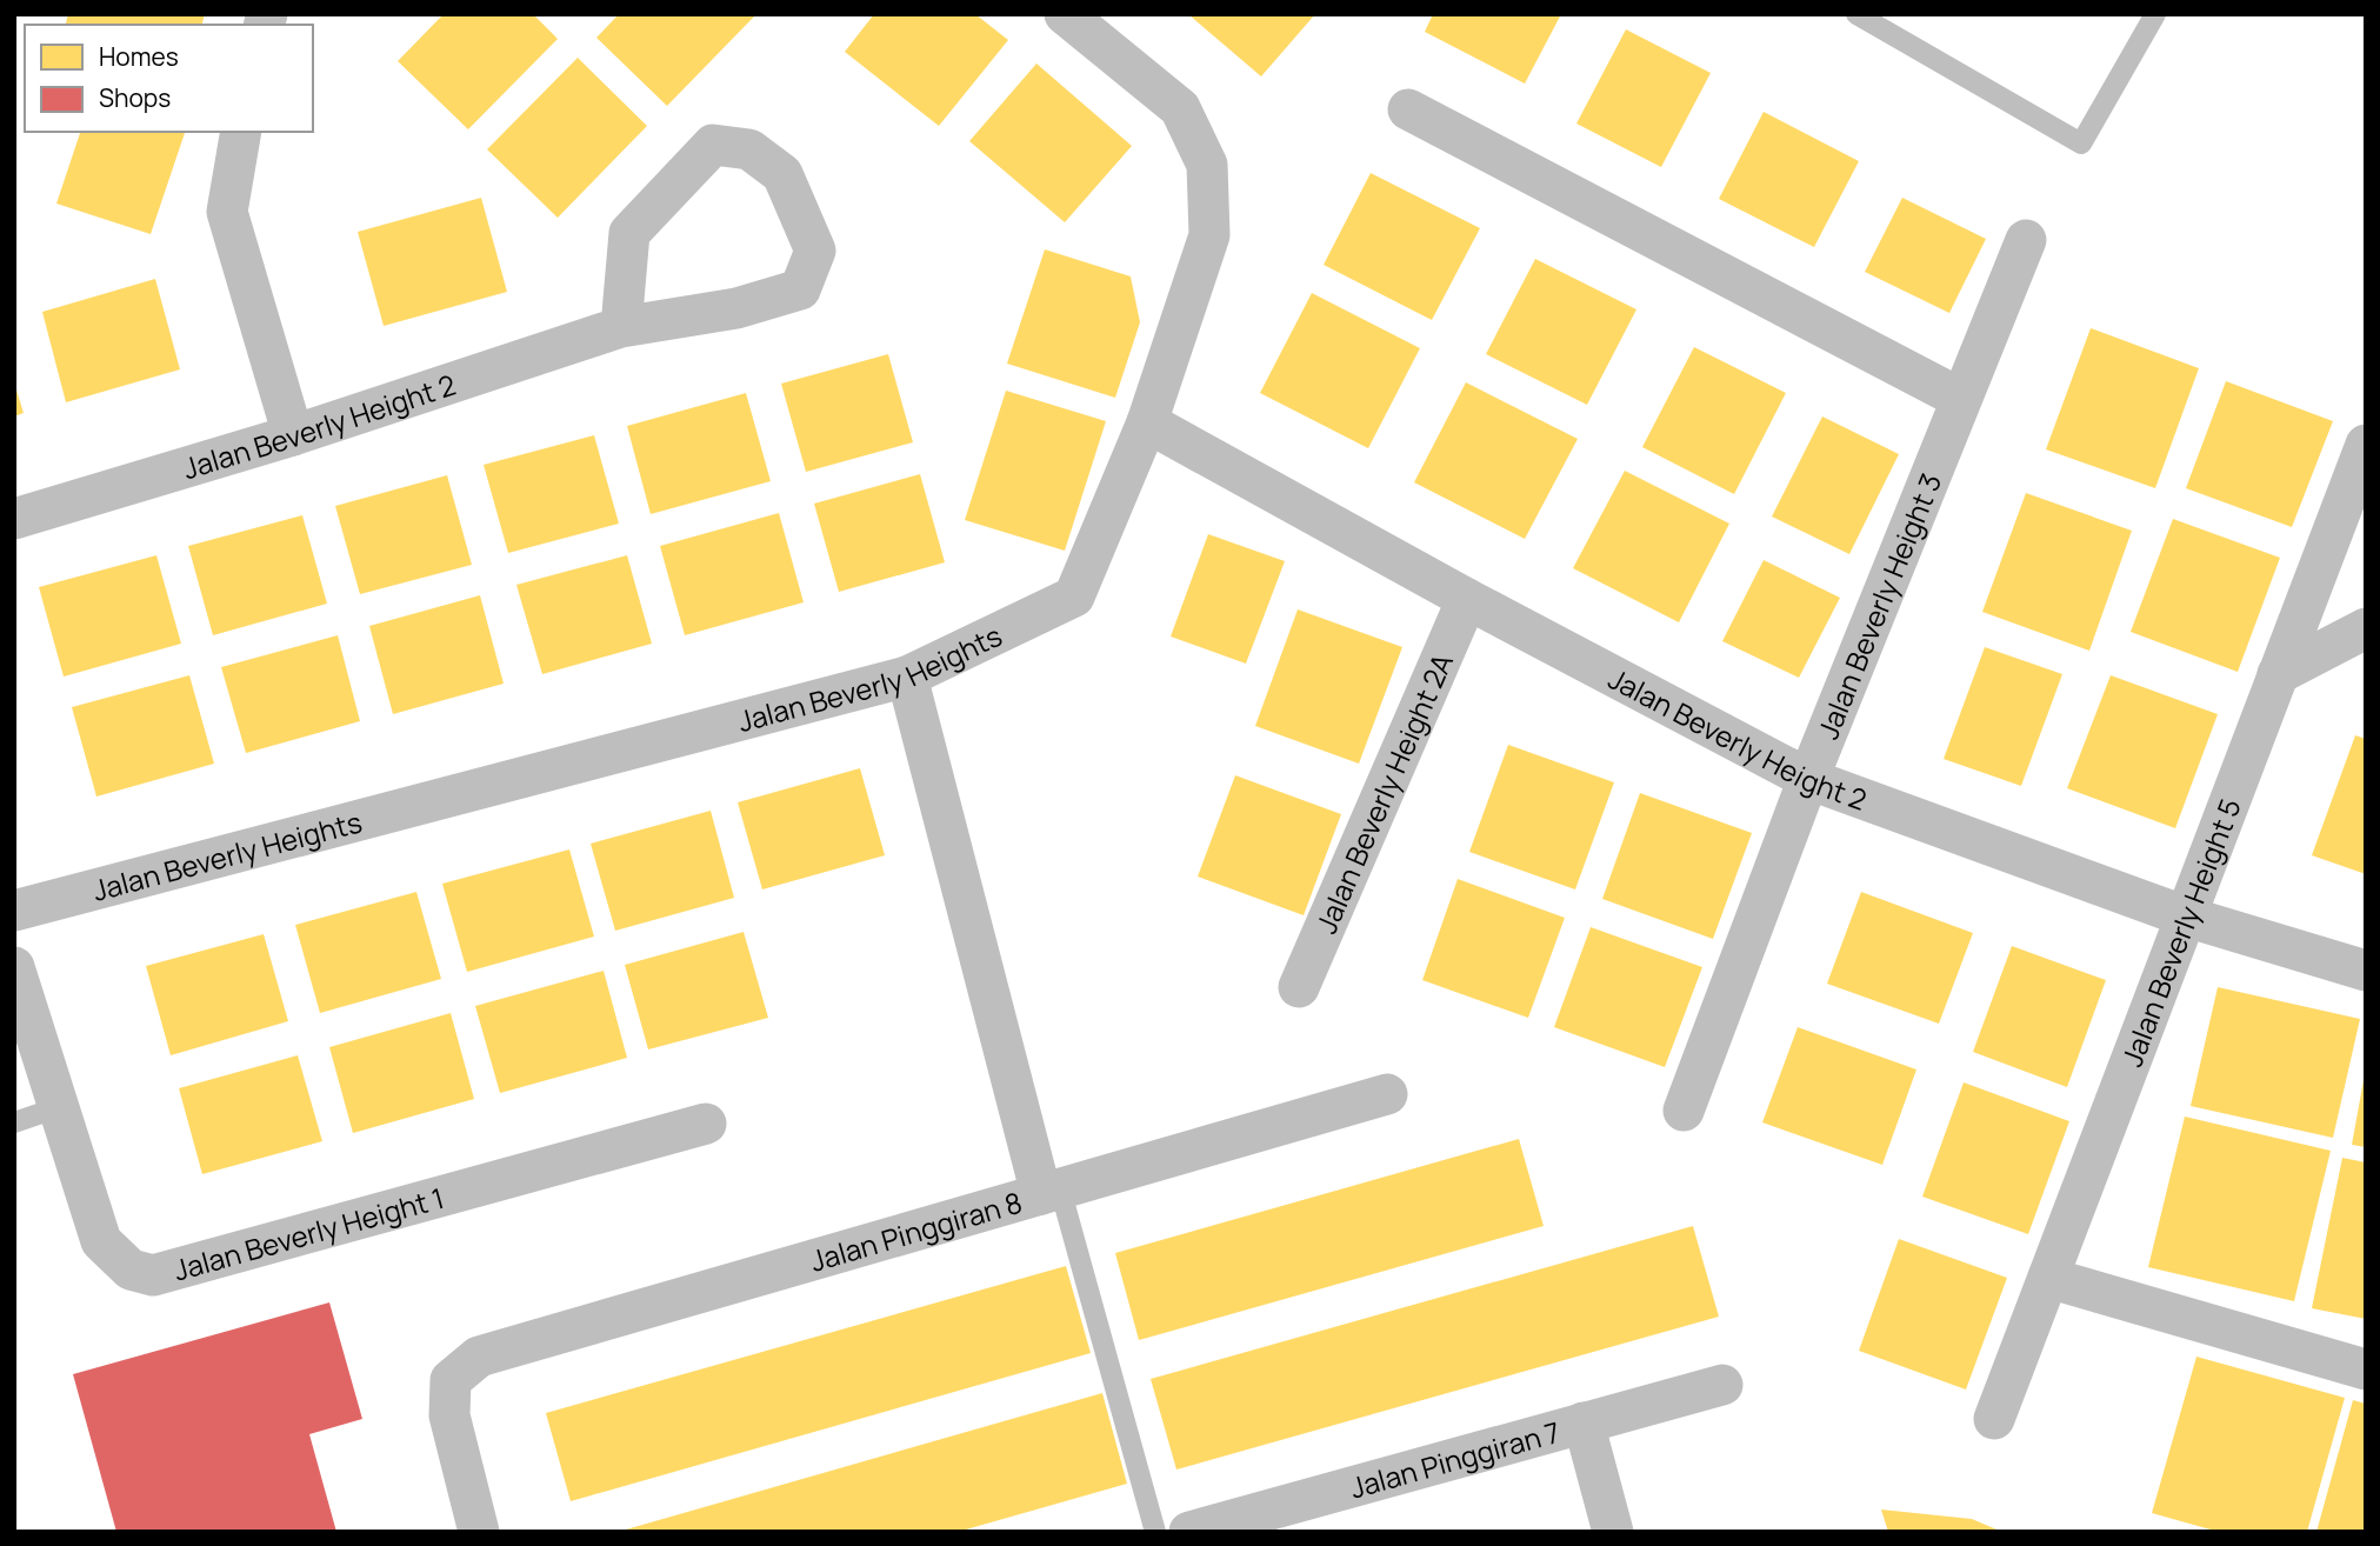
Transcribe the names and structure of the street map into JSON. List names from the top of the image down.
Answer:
{
  "streets": {
    "street": [
      "Jalan Beverly Height 2",
      "Jalan Beverly Height 3",
      "Jalan Beverly Heights",
      "Jalan Beverly Height 2A",
      "Jalan Beverly Height 5",
      "Jalan Pinggiran 8",
      "Jalan Beverly Height 1",
      "Jalan Pinggiran 7"
    ]
  },
  "crossings": [
    ["Jalan Beverly Height 2", "Jalan Beverly Height 3"],
    ["Jalan Beverly Height 2", "Jalan Beverly Heights"],
    ["Jalan Beverly Height 2", "Jalan Beverly Height 2A"],
    ["Jalan Beverly Height 2", "Jalan Beverly Height 5"]
  ],
  "legend": ["Homes", "Shops"]
}
